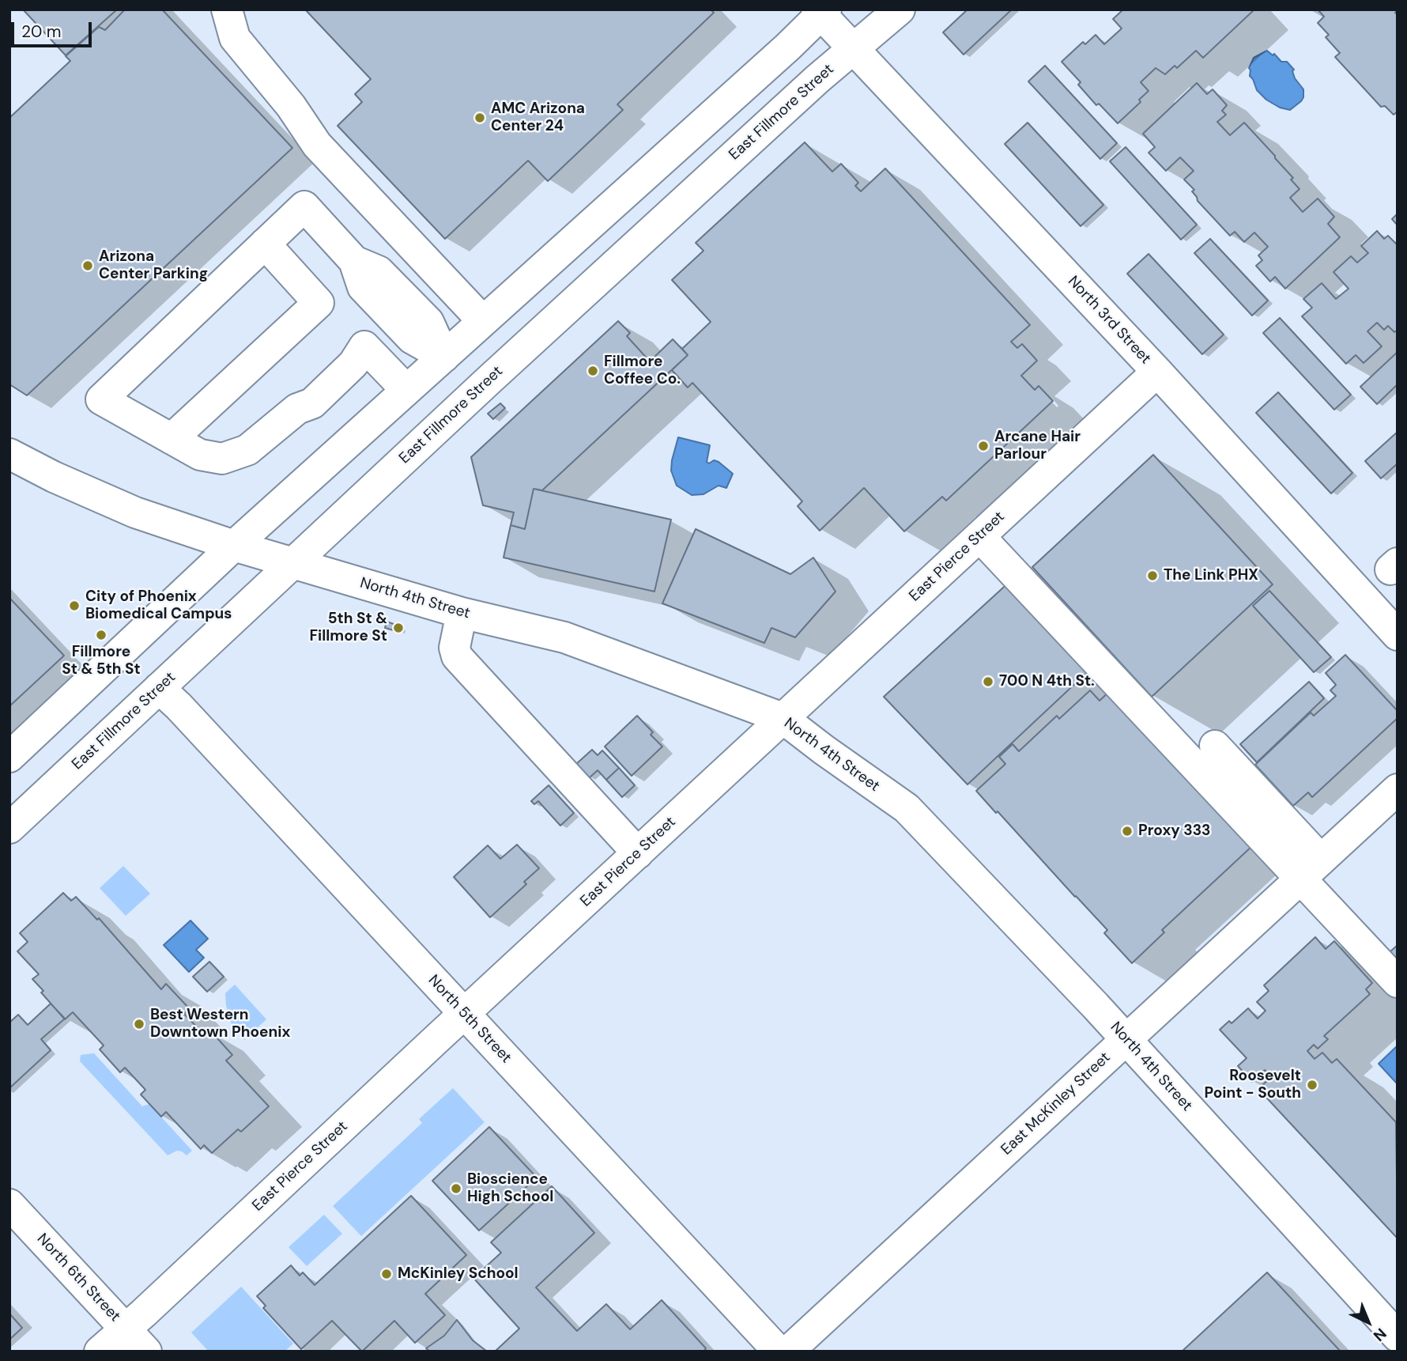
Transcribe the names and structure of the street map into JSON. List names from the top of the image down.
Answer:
{
  "streets": {
    "street": [
      "East Fillmore Street",
      "North 3rd Street",
      "East Pierce Street",
      "North 4th Street",
      "North 5th Street",
      "East McKinley Street",
      "North 6th Street"
    ]
  },
  "crossings": [
    ["East Fillmore Street", "North 3rd Street"],
    ["East Fillmore Street", "North 4th Street"],
    ["East Fillmore Street", "North 5th Street"],
    ["North 3rd Street", "East Pierce Street"],
    ["East Pierce Street", "North 4th Street"],
    ["East Pierce Street", "North 5th Street"],
    ["East Pierce Street", "North 6th Street"],
    ["North 4th Street", "East McKinley Street"]
  ],
  "places": [
    "AMC Arizona Center 24",
    "Arizona Center Parking",
    "Fillmore Coffee Co.",
    "Arcane Hair Parlour",
    "The Link PHX",
    "City of Phoenix Biomedical Campus",
    "5th St & Fillmore St",
    "Fillmore St & 5th St",
    "700 N 4th St.",
    "Proxy 333",
    "Best Western Downtown Phoenix",
    "Roosevelt Point - South",
    "Bioscience High School",
    "McKinley School"
  ],
  "scale_bar": "20 m",
  "north": "bottom right"
}
